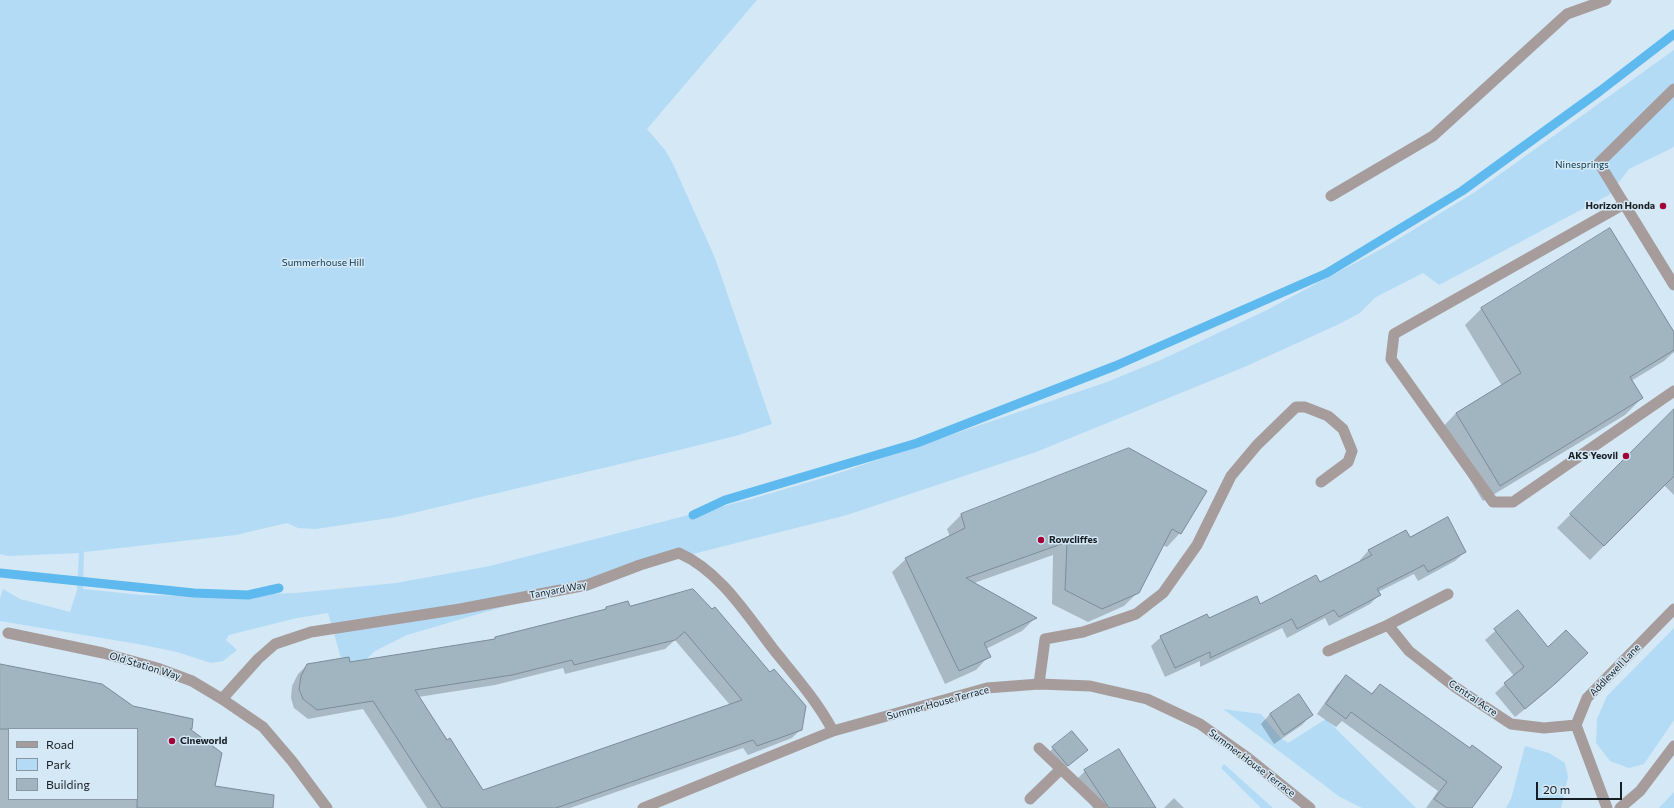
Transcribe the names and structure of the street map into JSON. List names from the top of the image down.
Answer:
{
  "streets": {
    "street": [
      "Tanyard Way",
      "Old Station Way",
      "Addlewell Lane",
      "Central Acre",
      "Summer House Terrace"
    ]
  },
  "crossings": [
    ["Tanyard Way", "Old Station Way"],
    ["Tanyard Way", "Summer House Terrace"],
    ["Addlewell Lane", "Central Acre"]
  ],
  "parks": ["Ninesprings", "Summerhouse Hill"],
  "places": [
    "Horizon Honda",
    "AKS Yeovil",
    "Rowcliffes",
    "Cineworld"
  ],
  "legend": ["Road", "Park", "Building"],
  "scale_bar": "20 m"
}
